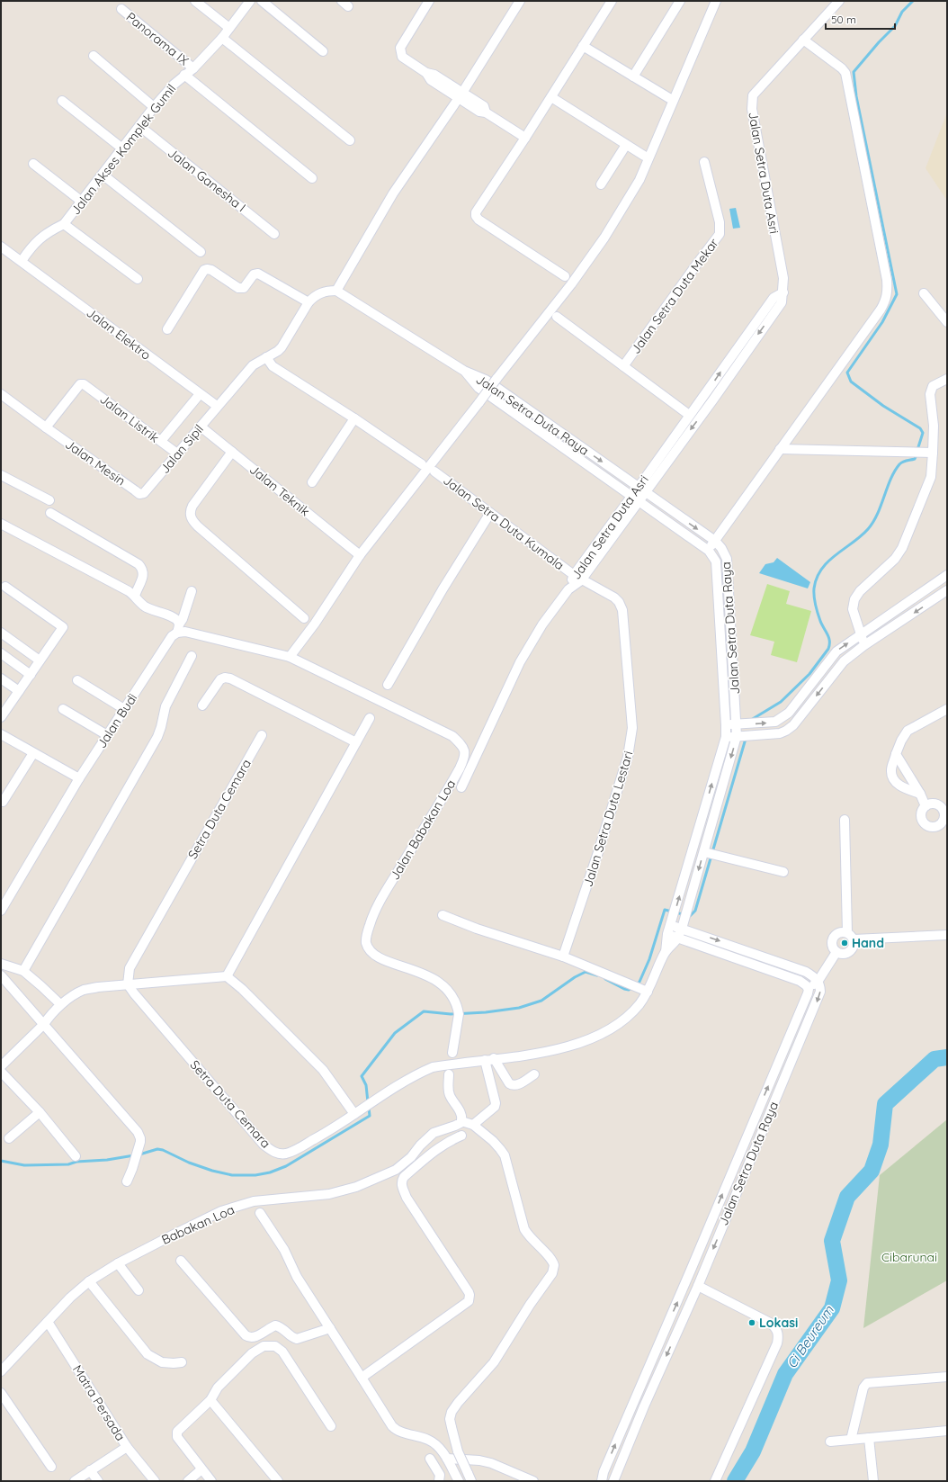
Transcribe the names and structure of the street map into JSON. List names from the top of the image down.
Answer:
{
  "streets": {
    "street": [
      "Panorama IX",
      "Jalan Akses Komplek Gumil",
      "Jalan Setra Duta Asri",
      "Jalan Ganesha I",
      "Jalan Setra Duta Mekar",
      "Jalan Elektro",
      "Jalan Setra Duta Raya",
      "Jalan Listrik",
      "Jalan Sipil",
      "Jalan Mesin",
      "Jalan Teknik",
      "Jalan Setra Duta Kumala",
      "Jalan Budi",
      "Setra Duta Cemara",
      "Jalan Setra Duta Lestari",
      "Jalan Babakan Loa",
      "Babakan Loa",
      "Matra Persada"
    ]
  },
  "crossings": [
    ["Panorama IX", "Jalan Akses Komplek Gumil"],
    ["Jalan Akses Komplek Gumil", "Jalan Ganesha I"],
    ["Jalan Akses Komplek Gumil", "Jalan Elektro"],
    ["Jalan Setra Duta Asri", "Jalan Setra Duta Raya"],
    ["Jalan Setra Duta Asri", "Jalan Setra Duta Kumala"],
    ["Jalan Setra Duta Asri", "Jalan Setra Duta Lestari"],
    ["Jalan Elektro", "Jalan Sipil"],
    ["Jalan Setra Duta Raya", "Setra Duta Cemara"],
    ["Jalan Listrik", "Jalan Sipil"],
    ["Jalan Listrik", "Jalan Mesin"],
    ["Jalan Sipil", "Jalan Mesin"],
    ["Jalan Sipil", "Jalan Teknik"],
    ["Jalan Setra Duta Kumala", "Jalan Setra Duta Lestari"],
    ["Babakan Loa", "Matra Persada"]
  ],
  "water": ["Ci Beureum"],
  "parks": ["Cibarunai"],
  "places": ["Hand", "Lokasi"],
  "scale_bar": "50 m"
}
